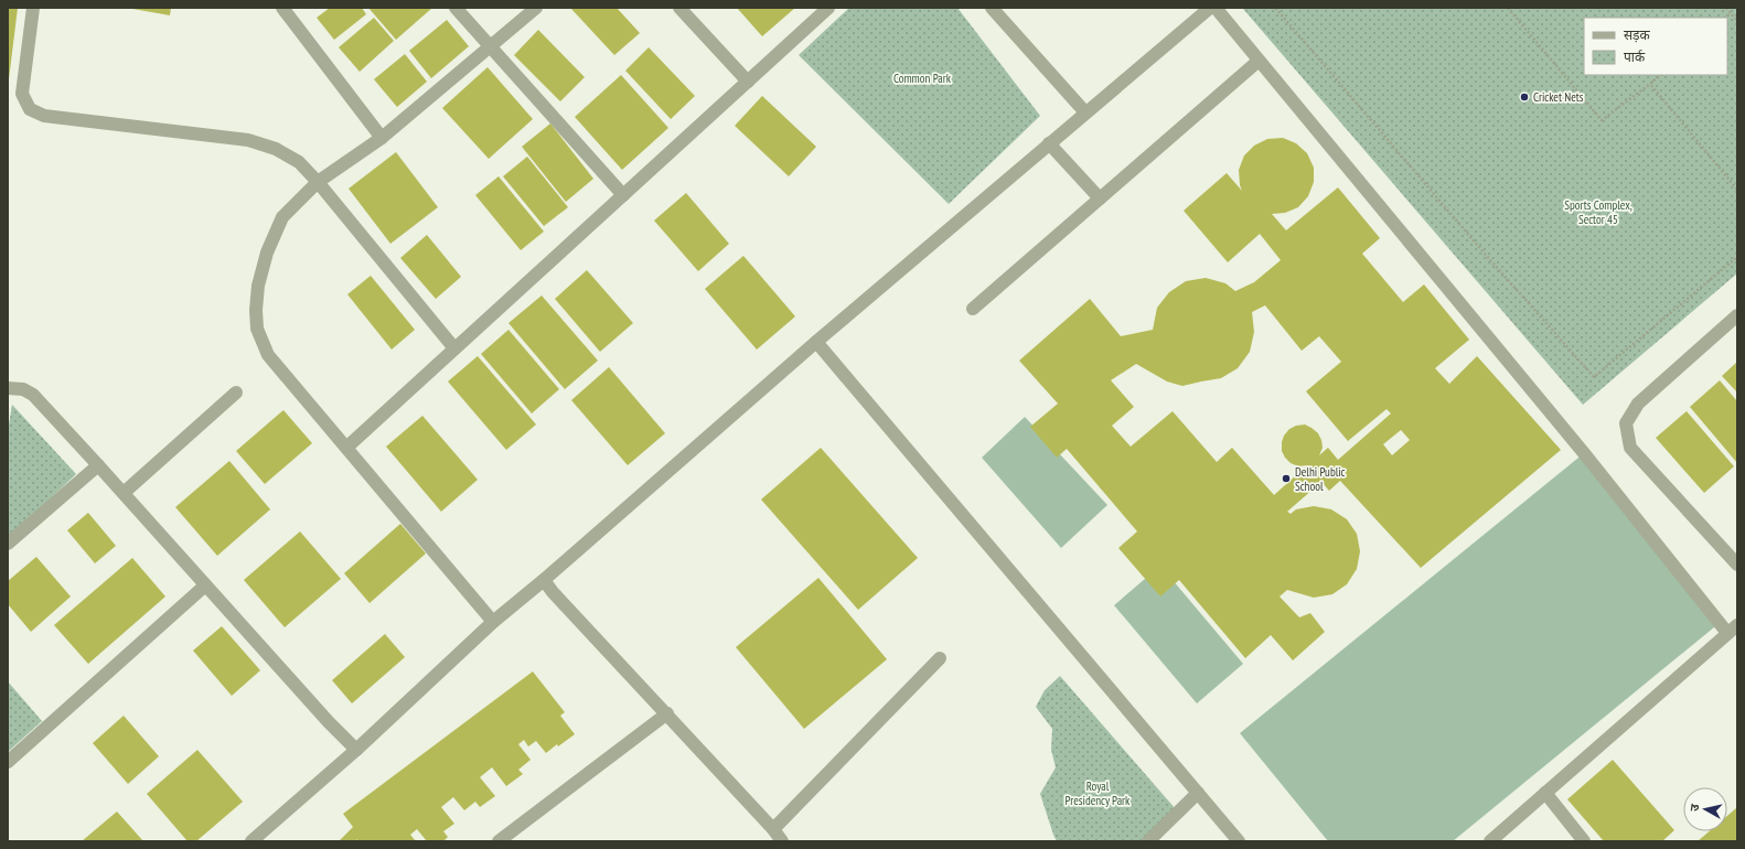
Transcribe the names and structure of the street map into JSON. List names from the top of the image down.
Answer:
{
  "parks": ["Common Park", "Sports Complex, Sector 45", "Royal Presidency Park"],
  "places": ["Cricket Nets", "Delhi Public School"],
  "legend": ["सड़क", "पार्क"],
  "north": "left"
}
